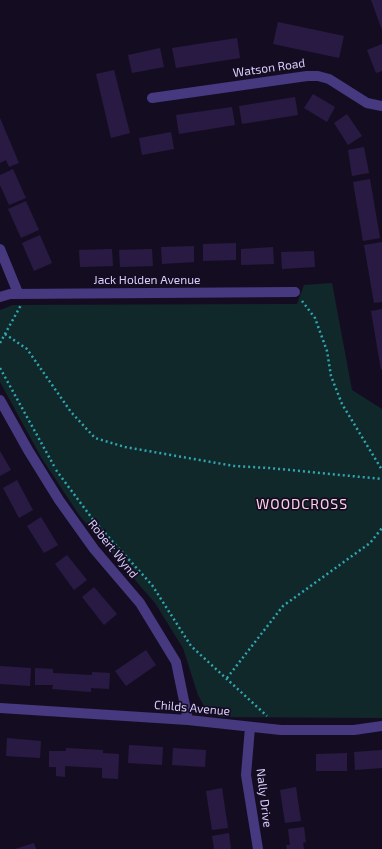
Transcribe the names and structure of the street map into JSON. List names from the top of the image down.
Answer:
{
  "streets": {
    "street": [
      "Watson Road",
      "Jack Holden Avenue",
      "Robert Wynd",
      "Childs Avenue",
      "Nally Drive"
    ]
  },
  "crossings": [
    ["Robert Wynd", "Childs Avenue"],
    ["Childs Avenue", "Nally Drive"]
  ],
  "districts": ["WOODCROSS"]
}
